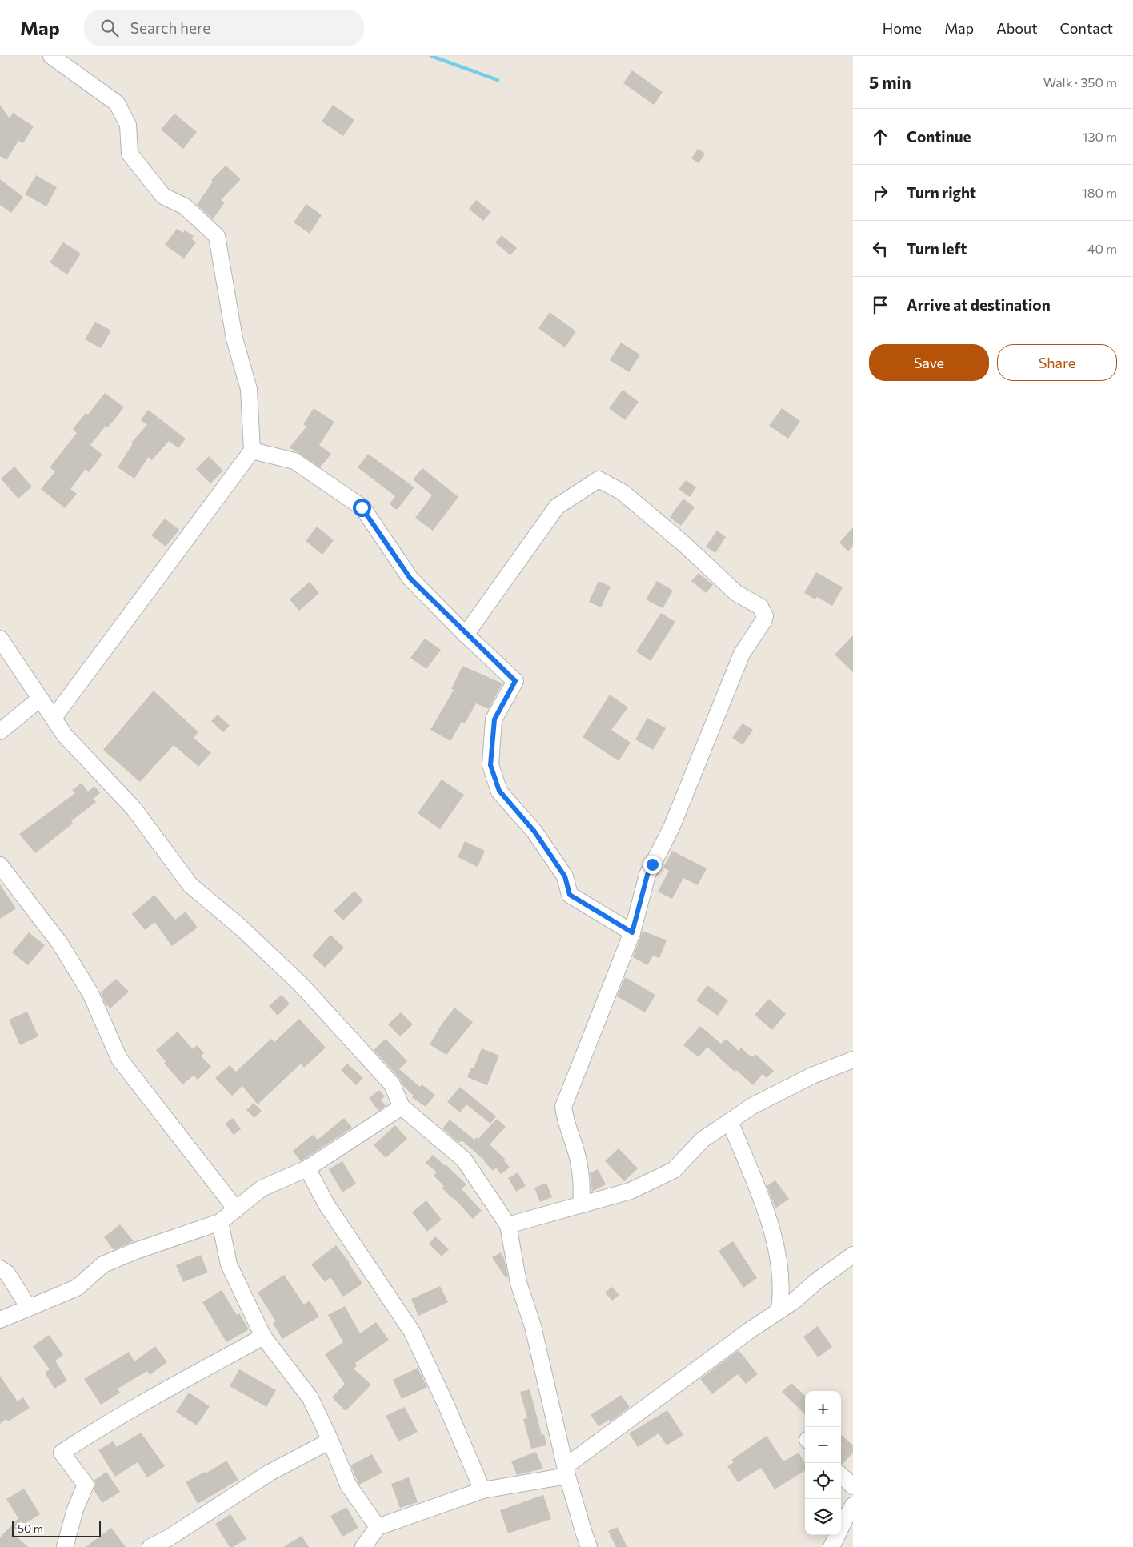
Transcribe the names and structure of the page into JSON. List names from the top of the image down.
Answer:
{
  "scale_bar": "50 m",
  "page": {
    "header": "Map",
    "search": "Search here",
    "nav": [
      "Home",
      "Map",
      "About",
      "Contact"
    ],
    "heading": ["5 min", "Walk · 350 m"],
    "list": [
      ["Continue", "130 m"],
      ["Turn right", "180 m"],
      ["Turn left", "40 m"],
      "Arrive at destination"
    ],
    "buttons": ["Save", "Share"],
    "map_buttons": ["+", "−"],
    "scale": "50 m"
  }
}
